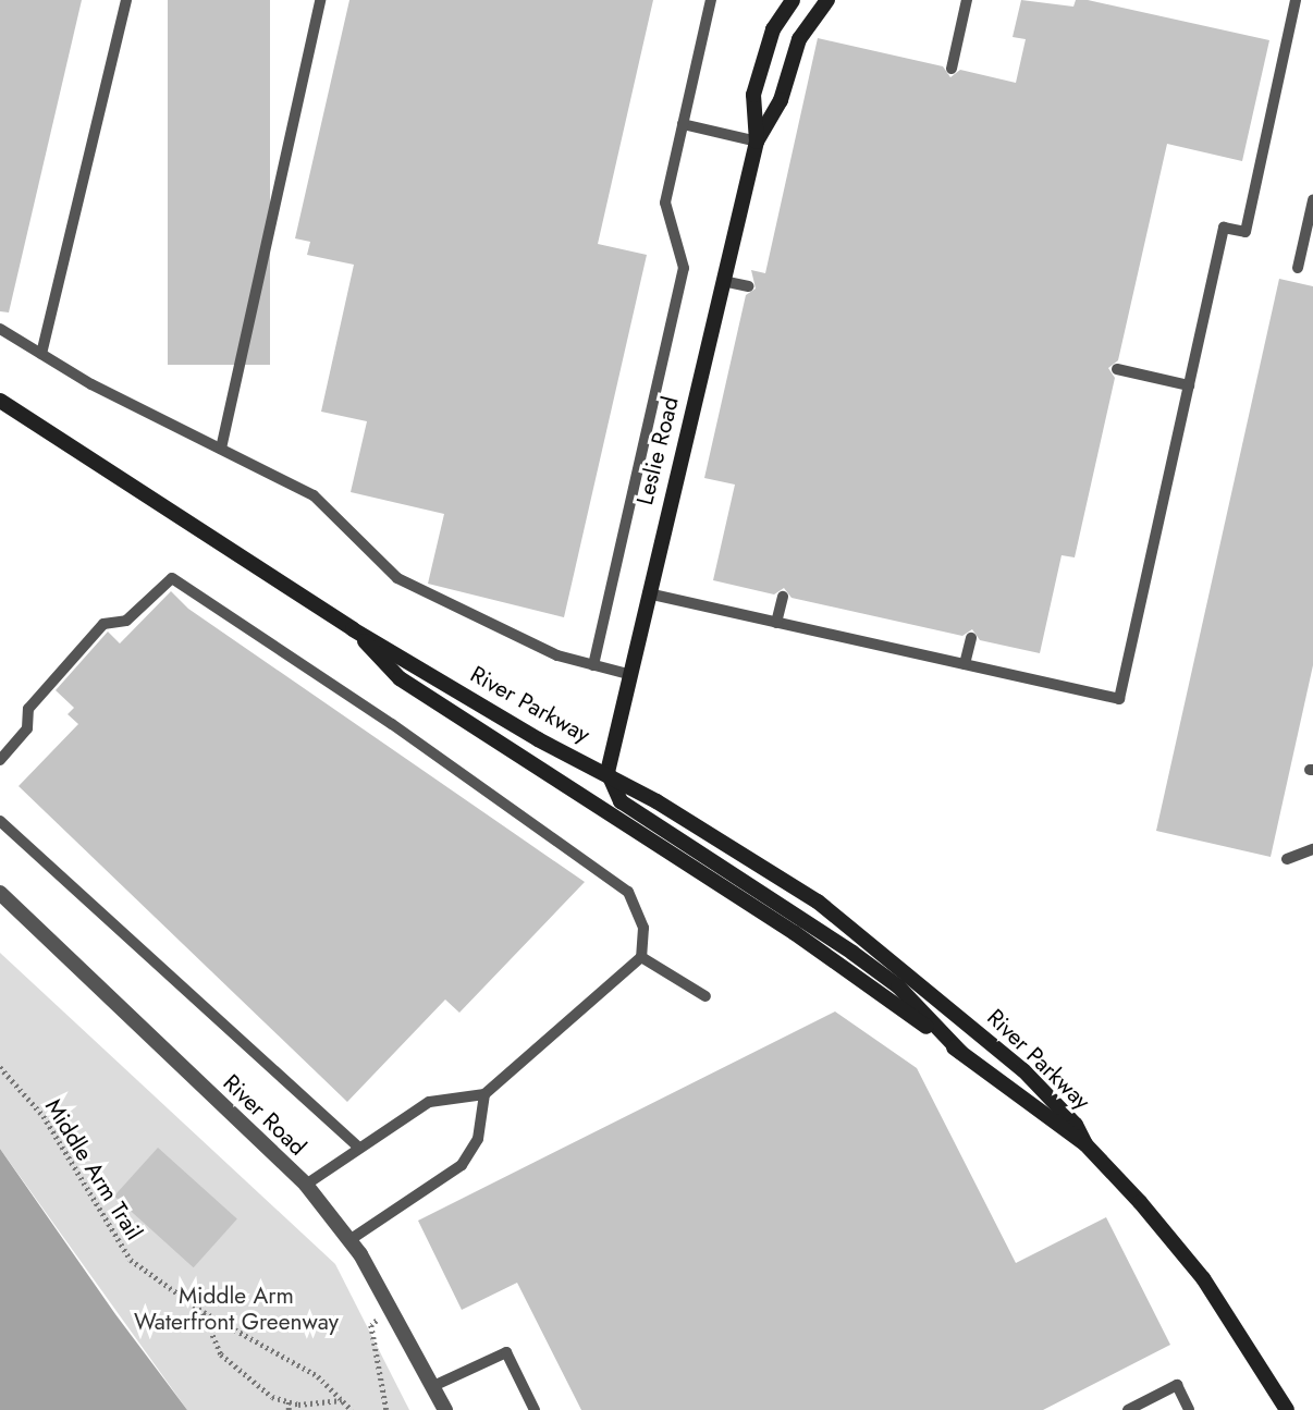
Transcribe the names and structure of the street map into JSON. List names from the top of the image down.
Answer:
{
  "streets": {
    "street": ["Leslie Road", "River Parkway", "River Road"],
    "path": ["Middle Arm Trail"]
  },
  "crossings": [
    ["Leslie Road", "River Parkway"]
  ],
  "parks": ["Middle Arm Waterfront Greenway"]
}
